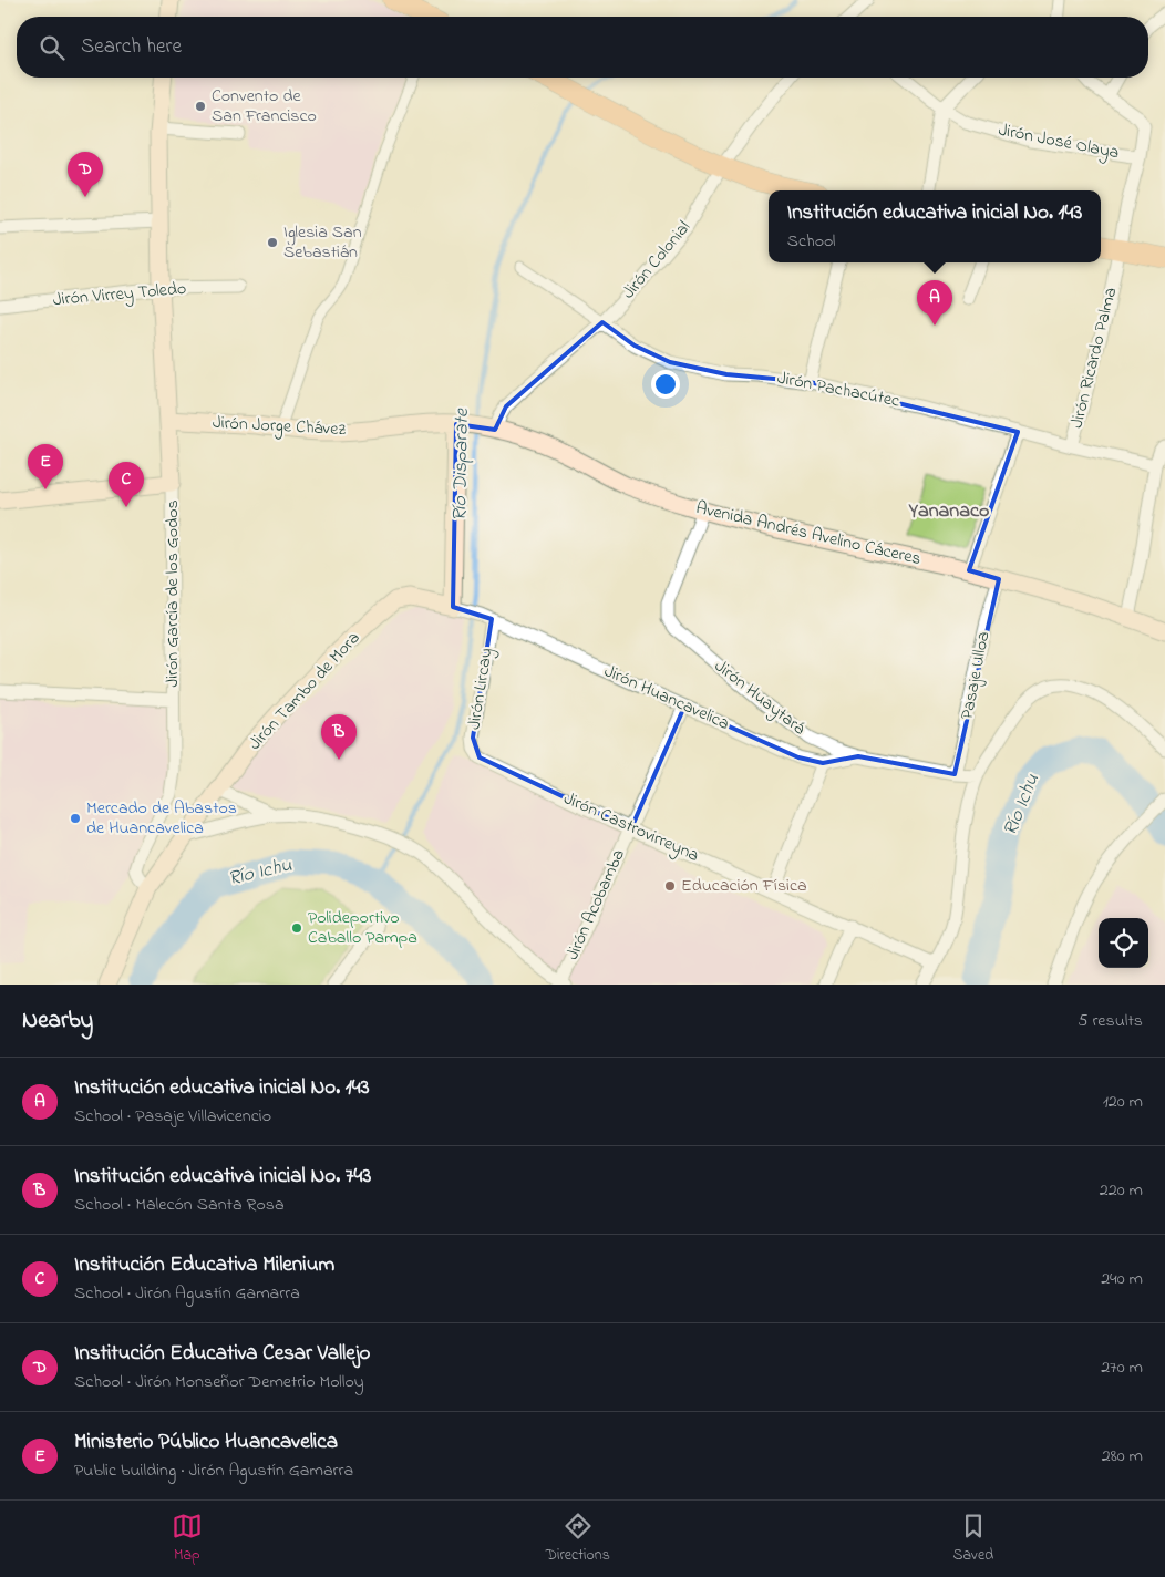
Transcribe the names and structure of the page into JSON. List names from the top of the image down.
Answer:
{
  "streets": {
    "main road": [
      "Jirón Jorge Chávez",
      "Avenida Andrés Avelino Cáceres",
      "Jirón García de los Godos",
      "Jirón Tambo de Mora"
    ],
    "street": [
      "Jirón José Olaya",
      "Jirón Colonial",
      "Jirón Virrey Toledo",
      "Jirón Ricardo Palma",
      "Jirón Pachacútec",
      "Pasaje Ulloa",
      "Jirón Lircay",
      "Jirón Huancavelica",
      "Jirón Huaytará",
      "Jirón Castrovirreyna",
      "Jirón Acobamba"
    ]
  },
  "crossings": [
    ["Jirón José Olaya", "Jirón Ricardo Palma"],
    ["Jirón Colonial", "Jirón Pachacútec"],
    ["Jirón Colonial", "Avenida Andrés Avelino Cáceres"],
    ["Jirón Virrey Toledo", "Jirón García de los Godos"],
    ["Jirón Ricardo Palma", "Jirón Pachacútec"],
    ["Jirón Jorge Chávez", "Avenida Andrés Avelino Cáceres"],
    ["Jirón Jorge Chávez", "Jirón García de los Godos"],
    ["Avenida Andrés Avelino Cáceres", "Pasaje Ulloa"],
    ["Avenida Andrés Avelino Cáceres", "Jirón Huaytará"],
    ["Jirón García de los Godos", "Jirón Tambo de Mora"],
    ["Pasaje Ulloa", "Jirón Huaytará"],
    ["Jirón Lircay", "Jirón Huancavelica"],
    ["Jirón Lircay", "Jirón Castrovirreyna"],
    ["Jirón Tambo de Mora", "Jirón Huancavelica"],
    ["Jirón Huancavelica", "Jirón Huaytará"],
    ["Jirón Huancavelica", "Jirón Acobamba"],
    ["Jirón Castrovirreyna", "Jirón Acobamba"]
  ],
  "districts": ["Yananaco"],
  "water": ["Río Disparate", "Río Ichu"],
  "places": [
    "Convento de San Francisco",
    "Iglesia San Sebastián",
    "Mercado de Abastos de Huancavelica",
    "Educación Física",
    "Polideportivo Caballo Pampa"
  ],
  "page": {
    "search": "Search here",
    "pins": [
      "D",
      "A",
      "E",
      "C",
      "B"
    ],
    "popup": ["Institución educativa inicial No. 143", "School"],
    "heading": ["Nearby", "5 results"],
    "list": [
      {
        "mark": "A",
        "name": "Institución educativa inicial No. 143",
        "note": "School · Pasaje Villavicencio",
        "value": "120 m"
      },
      {
        "mark": "B",
        "name": "Institución educativa inicial No. 743",
        "note": "School · Malecón Santa Rosa",
        "value": "220 m"
      },
      {
        "mark": "C",
        "name": "Institución Educativa Milenium",
        "note": "School · Jirón Agustín Gamarra",
        "value": "240 m"
      },
      {
        "mark": "D",
        "name": "Institución Educativa Cesar Vallejo",
        "note": "School · Jirón Monseñor Demetrio Molloy",
        "value": "270 m"
      },
      {
        "mark": "E",
        "name": "Ministerio Público Huancavelica",
        "note": "Public building · Jirón Agustín Gamarra",
        "value": "280 m"
      }
    ],
    "nav": ["Map", "Directions", "Saved"]
  }
}
